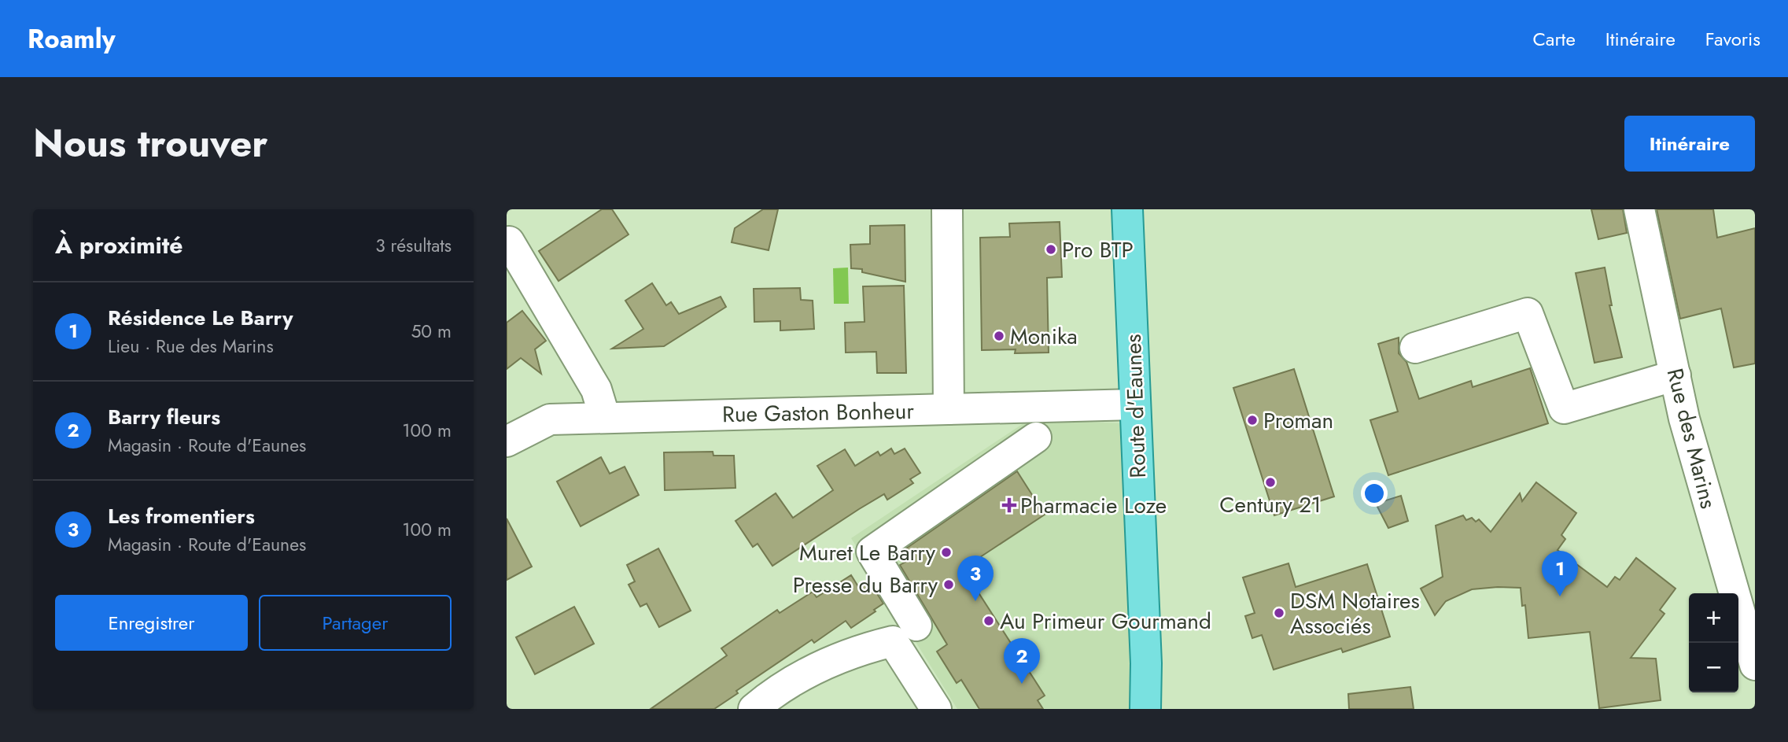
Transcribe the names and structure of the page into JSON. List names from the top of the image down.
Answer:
{
  "streets": {
    "main road": ["Route d'Eaunes"],
    "street": ["Rue Gaston Bonheur", "Rue des Marins"]
  },
  "crossings": [
    ["Route d'Eaunes", "Rue Gaston Bonheur"]
  ],
  "places": {
    "other": [
      "Pro BTP",
      "Monika",
      "Proman",
      "Century 21",
      "Muret Le Barry",
      "Presse du Barry",
      "DSM Notaires Associés",
      "Au Primeur Gourmand"
    ],
    "health": ["Pharmacie Loze"]
  },
  "page": {
    "header": "Roamly",
    "nav": ["Carte", "Itinéraire", "Favoris"],
    "title": "Nous trouver",
    "buttons": [
      "Itinéraire",
      ["Enregistrer", "Partager"]
    ],
    "heading": ["À proximité", "3 résultats"],
    "list": [
      {
        "mark": "1",
        "name": "Résidence Le Barry",
        "note": "Lieu · Rue des Marins",
        "value": "50 m"
      },
      {
        "mark": "2",
        "name": "Barry fleurs",
        "note": "Magasin · Route d'Eaunes",
        "value": "100 m"
      },
      {
        "mark": "3",
        "name": "Les fromentiers",
        "note": "Magasin · Route d'Eaunes",
        "value": "100 m"
      }
    ],
    "pins": ["1", "3", "2"],
    "map_buttons": ["+", "−"]
  }
}
